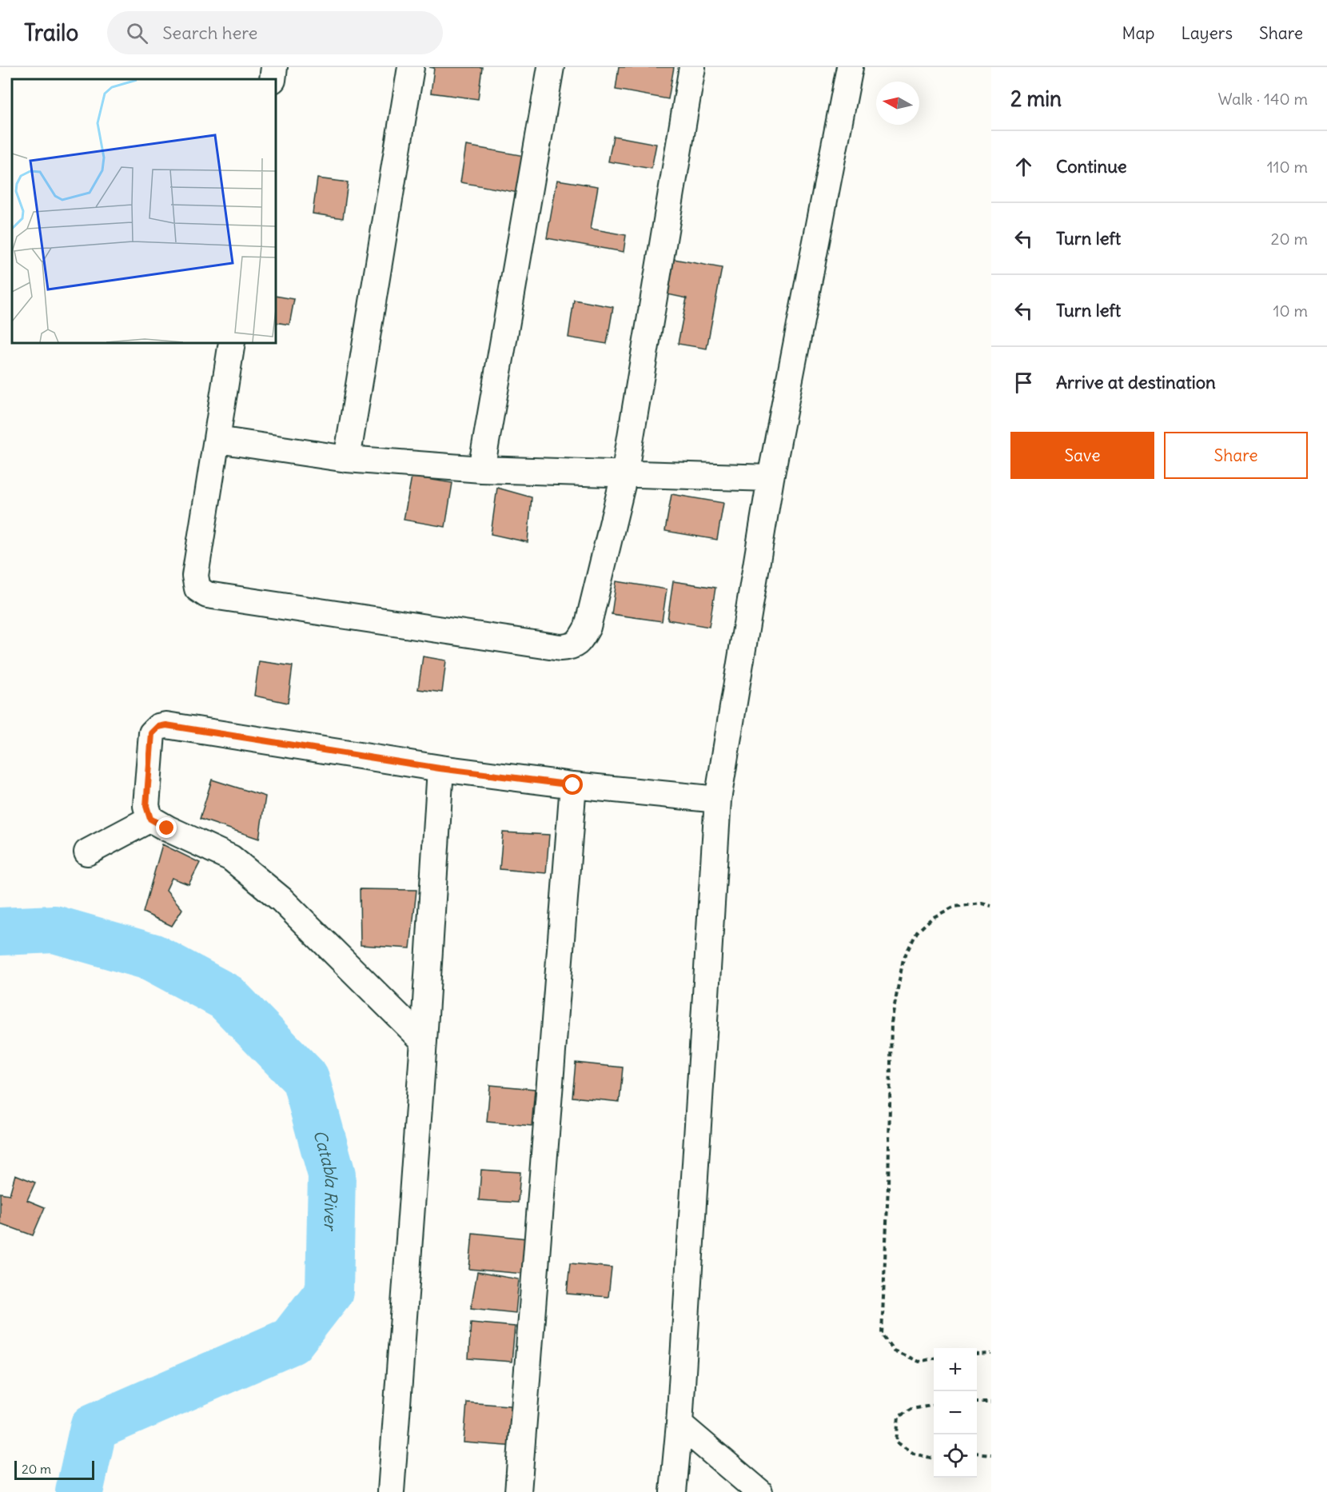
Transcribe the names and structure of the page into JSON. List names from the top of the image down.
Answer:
{
  "water": ["Catabla River"],
  "scale_bar": "20 m",
  "north": "left",
  "page": {
    "header": "Trailo",
    "search": "Search here",
    "nav": ["Map", "Layers", "Share"],
    "heading": ["2 min", "Walk · 140 m"],
    "list": [
      ["Continue", "110 m"],
      ["Turn left", "20 m"],
      ["Turn left", "10 m"],
      "Arrive at destination"
    ],
    "buttons": ["Save", "Share"],
    "map_buttons": ["+", "−"],
    "scale": "20 m"
  }
}
